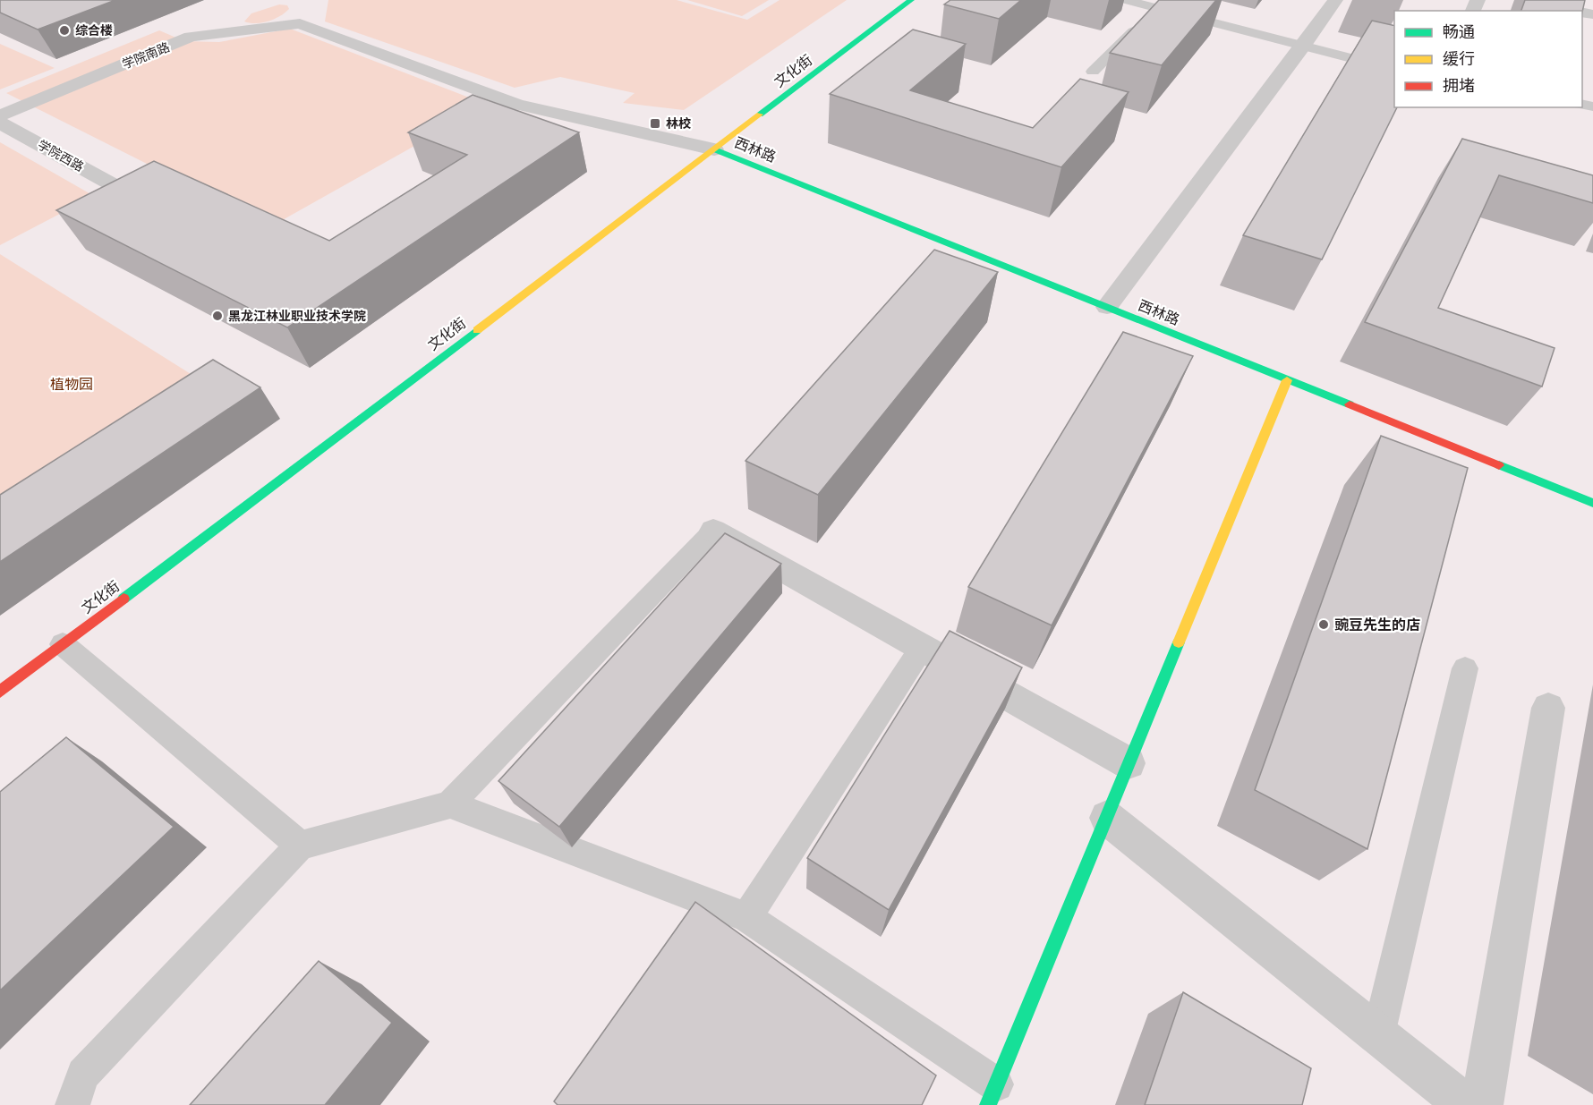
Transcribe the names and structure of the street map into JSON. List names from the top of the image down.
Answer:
{
  "streets": {
    "street": [
      "学院南路",
      "文化街",
      "西林路",
      "学院西路"
    ]
  },
  "crossings": [
    ["学院南路", "文化街"],
    ["学院南路", "西林路"],
    ["文化街", "西林路"]
  ],
  "parks": ["植物园"],
  "places": {
    "other": ["综合楼", "黑龙江林业职业技术学院", "豌豆先生的店"],
    "transit": ["林校"]
  },
  "legend": ["畅通", "缓行", "拥堵"]
}
